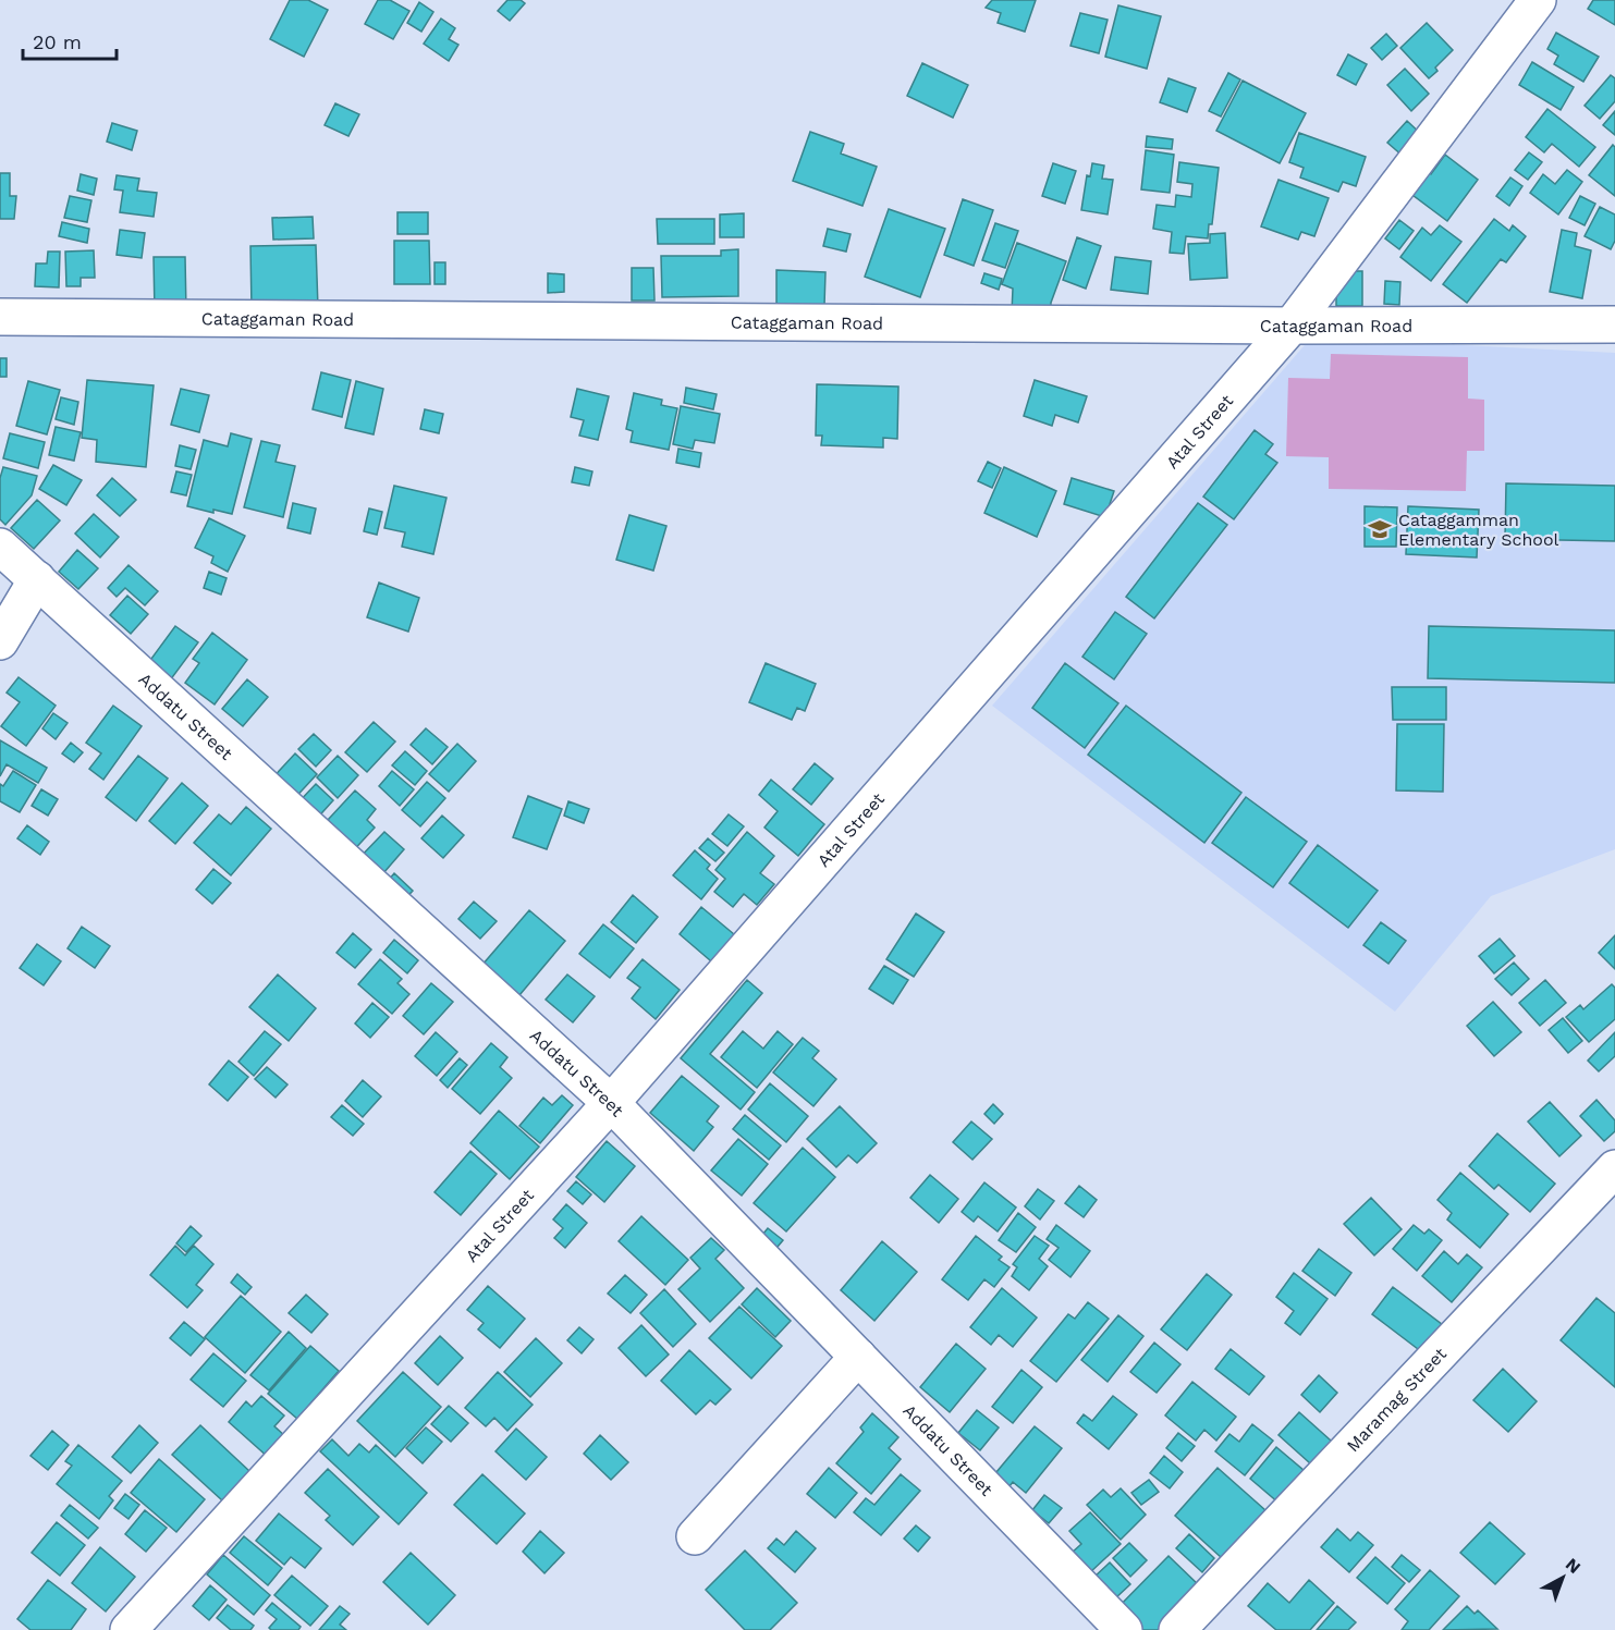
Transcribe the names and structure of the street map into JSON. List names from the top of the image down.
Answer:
{
  "streets": {
    "street": [
      "Cataggaman Road",
      "Atal Street",
      "Addatu Street",
      "Maramag Street"
    ]
  },
  "crossings": [
    ["Cataggaman Road", "Atal Street"],
    ["Atal Street", "Addatu Street"]
  ],
  "places": {
    "school or university": ["Cataggamman Elementary School"]
  },
  "scale_bar": "20 m",
  "north": "top right"
}
